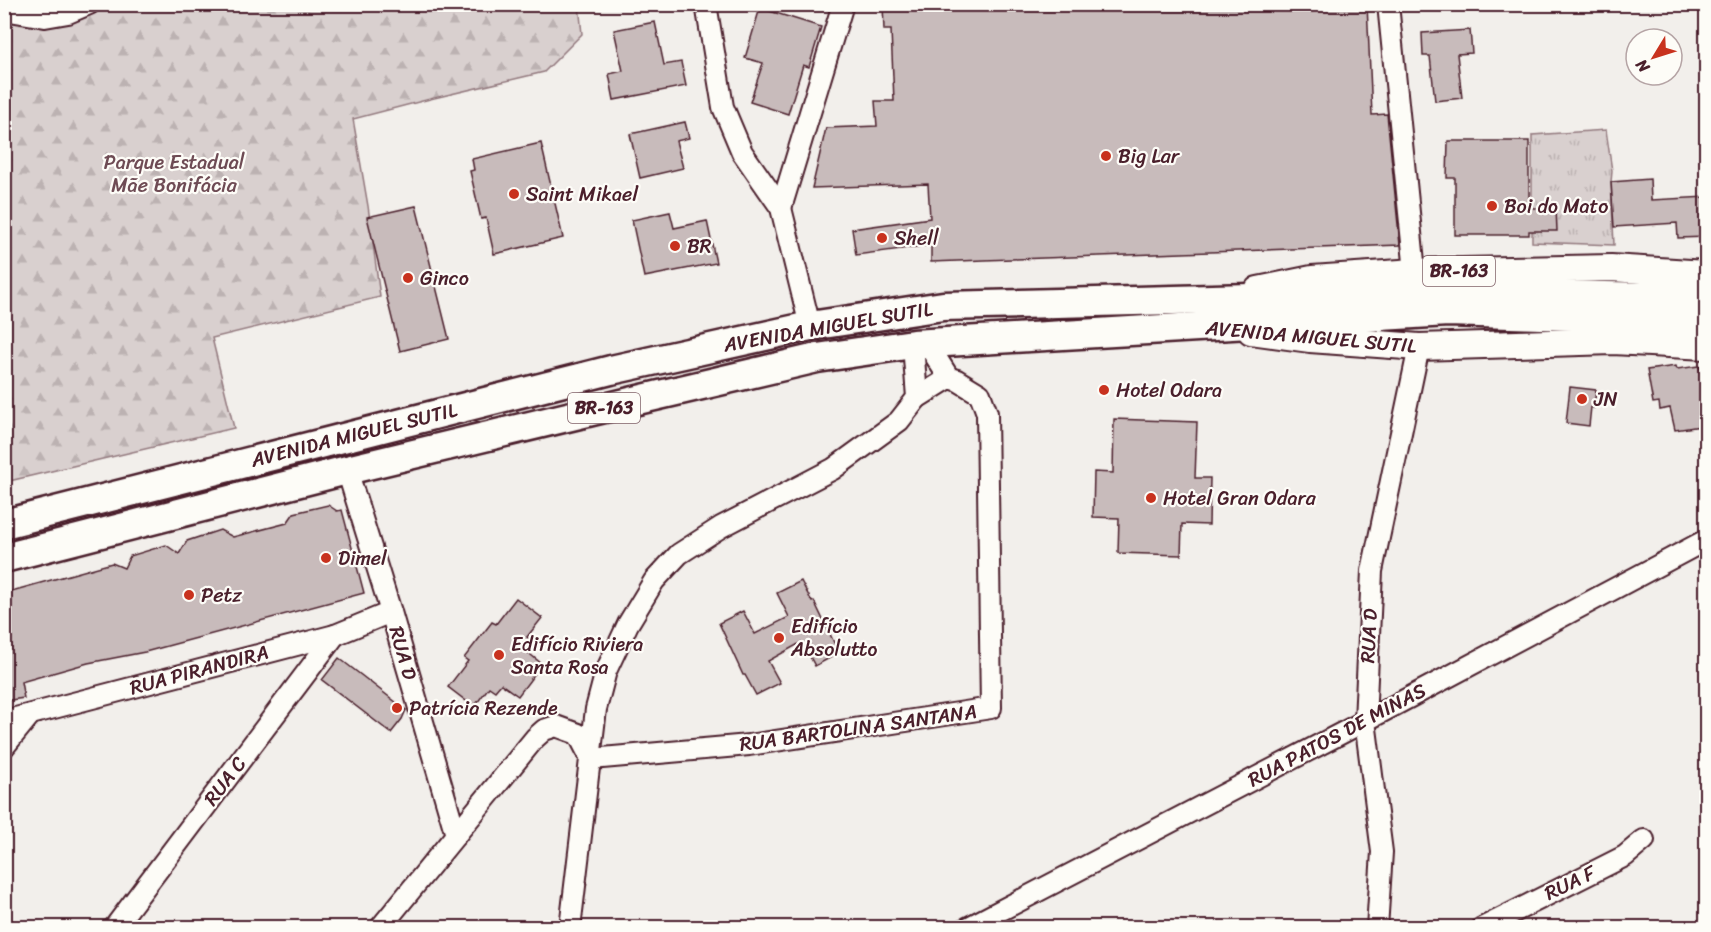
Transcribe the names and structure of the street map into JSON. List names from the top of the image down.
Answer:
{
  "streets": {
    "highway": ["BR-163", "AVENIDA MIGUEL SUTIL"],
    "street": [
      "RUA D",
      "RUA PIRANDIRA",
      "RUA BARTOLINA SANTANA",
      "RUA PATOS DE MINAS",
      "RUA C",
      "RUA F"
    ]
  },
  "crossings": [
    ["BR-163", "AVENIDA MIGUEL SUTIL"],
    ["AVENIDA MIGUEL SUTIL", "RUA D"],
    ["RUA D", "RUA PIRANDIRA"],
    ["RUA D", "RUA PATOS DE MINAS"],
    ["RUA PIRANDIRA", "RUA C"]
  ],
  "parks": ["Parque Estadual Mãe Bonifácia"],
  "places": [
    "Big Lar",
    "Saint Mikael",
    "Boi do Mato",
    "Shell",
    "BR",
    "Ginco",
    "Hotel Odara",
    "JN",
    "Hotel Gran Odara",
    "Dimel",
    "Petz",
    "Edifício Absolutto",
    "Edifício Riviera Santa Rosa",
    "Patrícia Rezende"
  ],
  "north": "bottom left"
}
